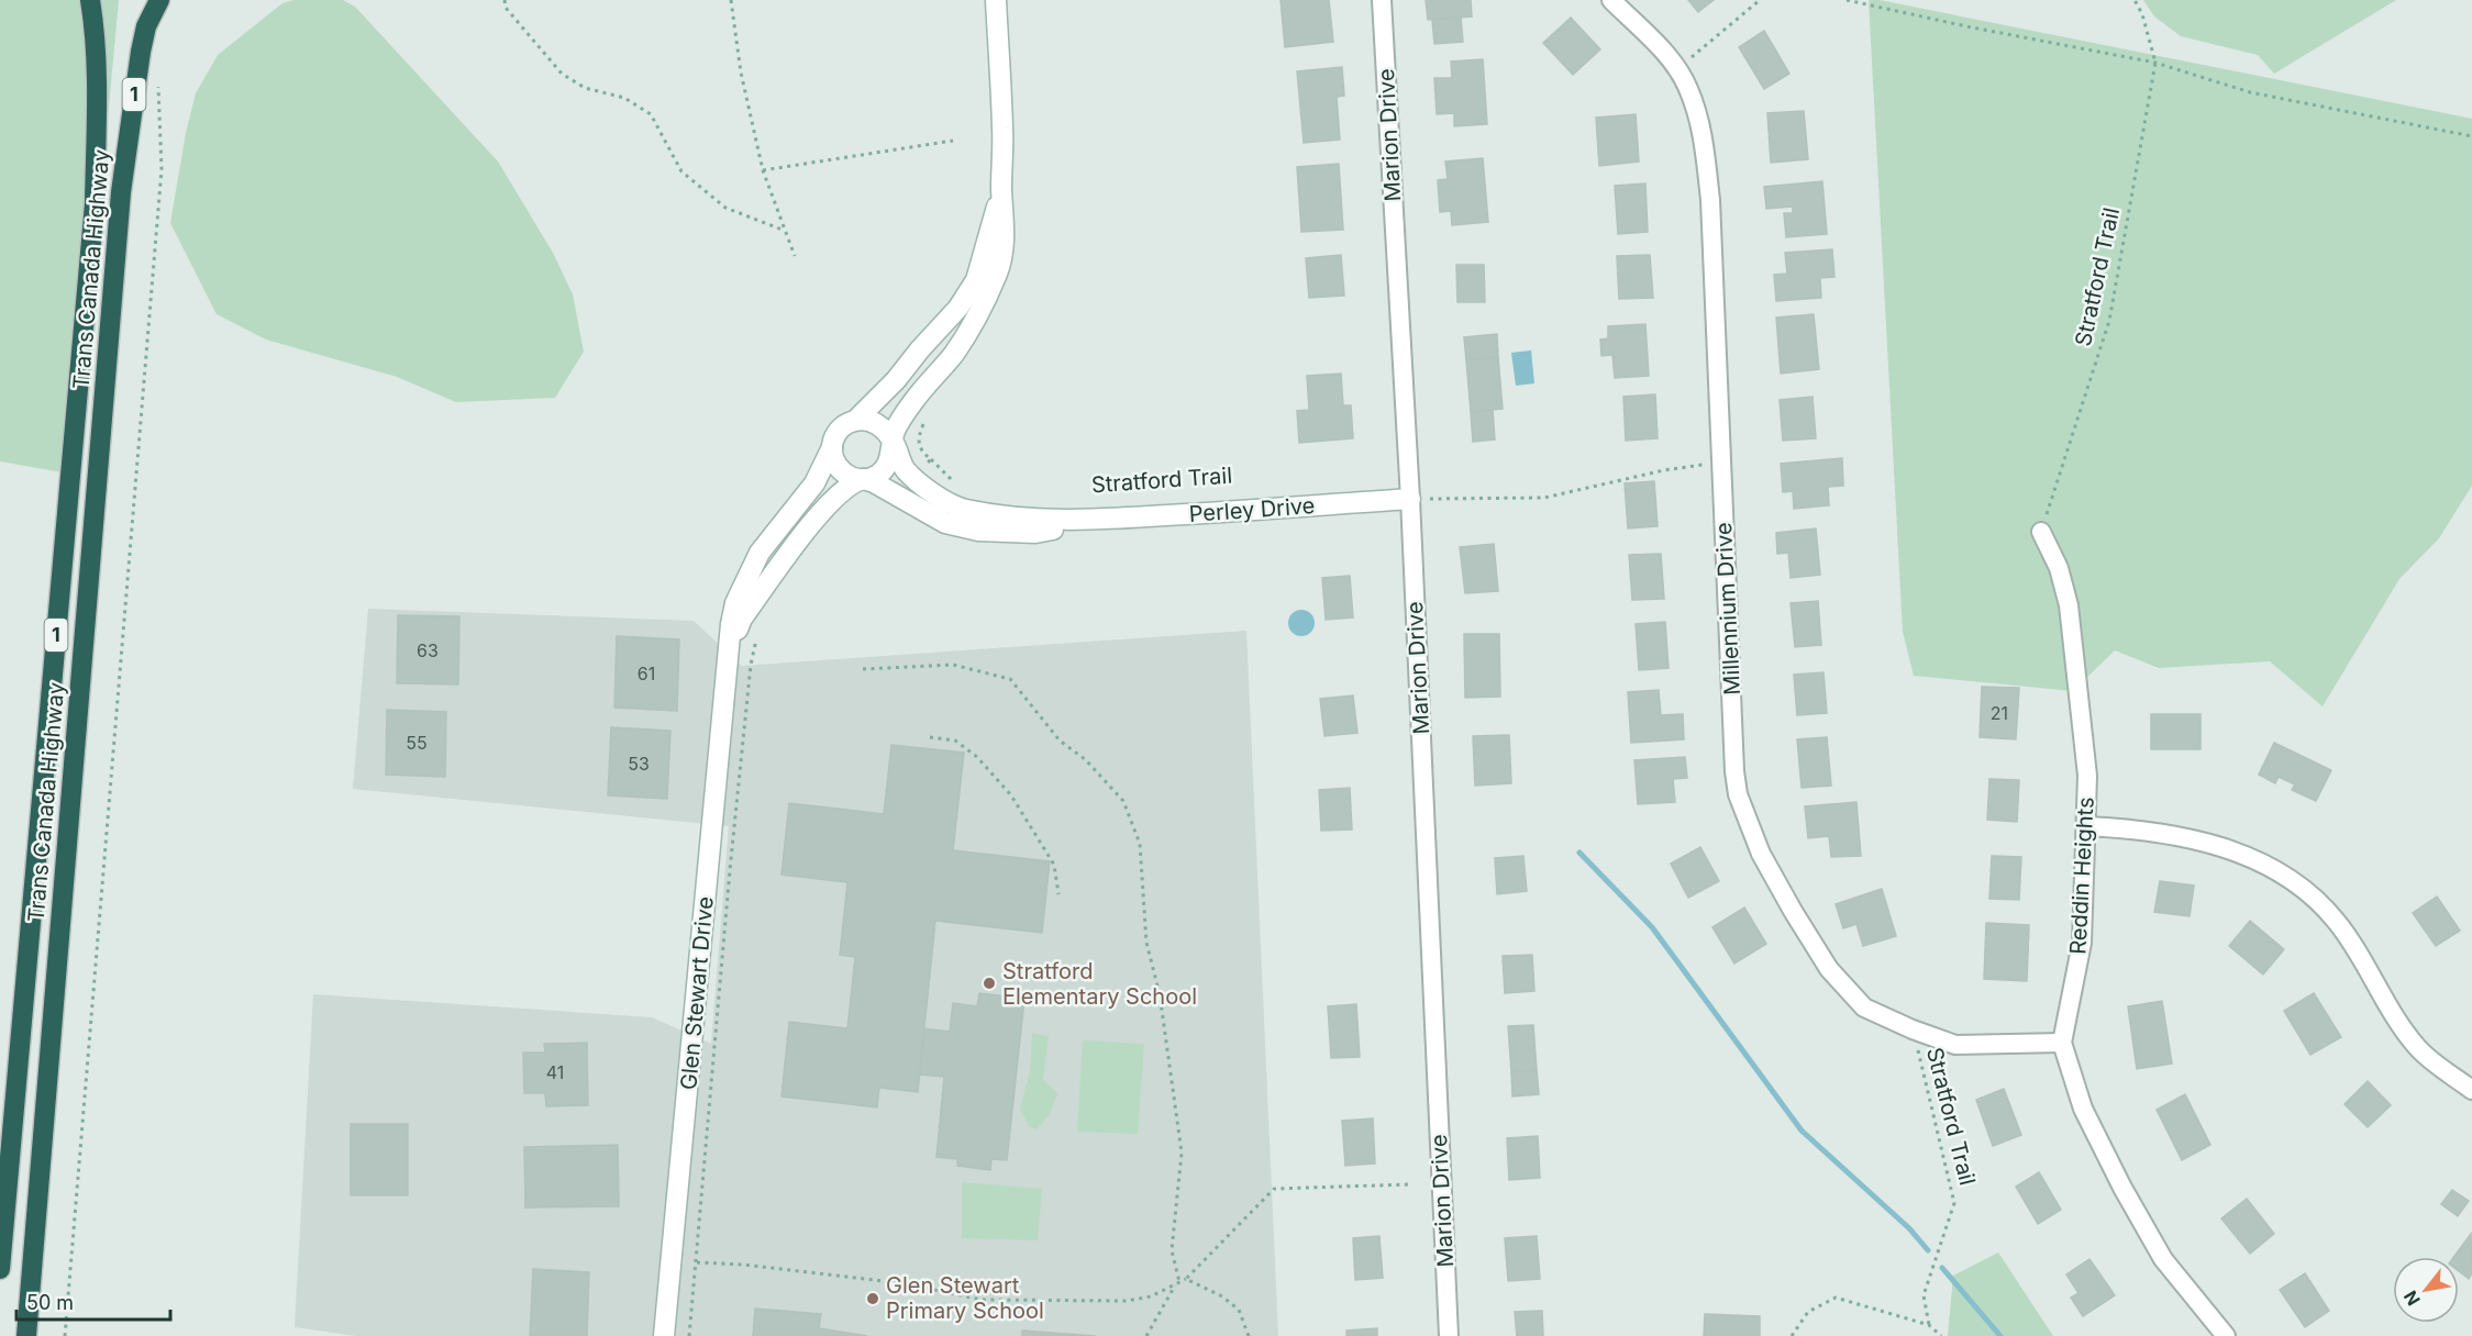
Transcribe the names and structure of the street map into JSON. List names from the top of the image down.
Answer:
{
  "streets": {
    "highway": ["1", "Trans Canada Highway"],
    "street": [
      "Marion Drive",
      "Perley Drive",
      "Millennium Drive",
      "Reddin Heights",
      "Glen Stewart Drive"
    ],
    "path": ["Stratford Trail"]
  },
  "crossings": [
    ["Marion Drive", "Perley Drive"],
    ["Stratford Trail", "Millennium Drive"],
    ["Stratford Trail", "Reddin Heights"],
    ["Perley Drive", "Glen Stewart Drive"],
    ["Millennium Drive", "Reddin Heights"]
  ],
  "places": ["Stratford Elementary School", "Glen Stewart Primary School"],
  "house_numbers": [
    "63",
    "61",
    "21",
    "55",
    "53",
    "41"
  ],
  "scale_bar": "50 m",
  "north": "bottom left"
}
